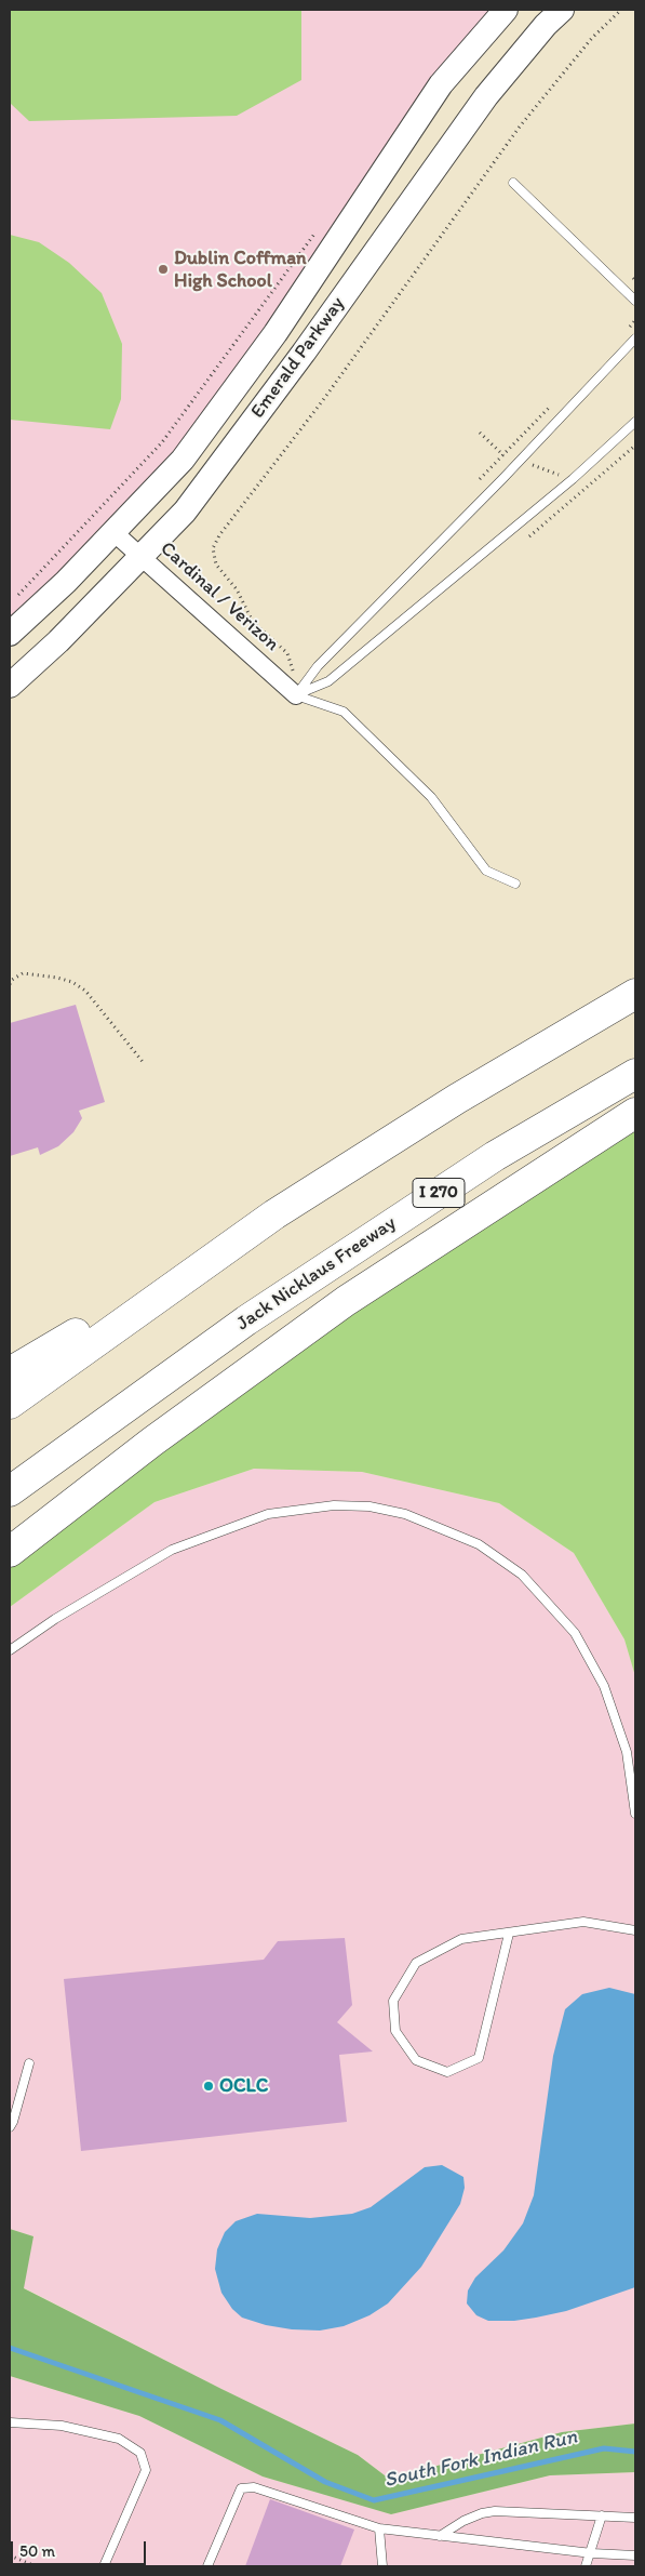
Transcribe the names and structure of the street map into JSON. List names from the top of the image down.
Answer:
{
  "streets": {
    "highway": ["I 270", "Jack Nicklaus Freeway"],
    "main road": ["Emerald Parkway"],
    "street": ["Cardinal / Verizon"]
  },
  "crossings": [
    ["Emerald Parkway", "Cardinal / Verizon"]
  ],
  "water": ["South Fork Indian Run"],
  "places": ["Dublin Coffman High School", "OCLC"],
  "scale_bar": "50 m"
}
